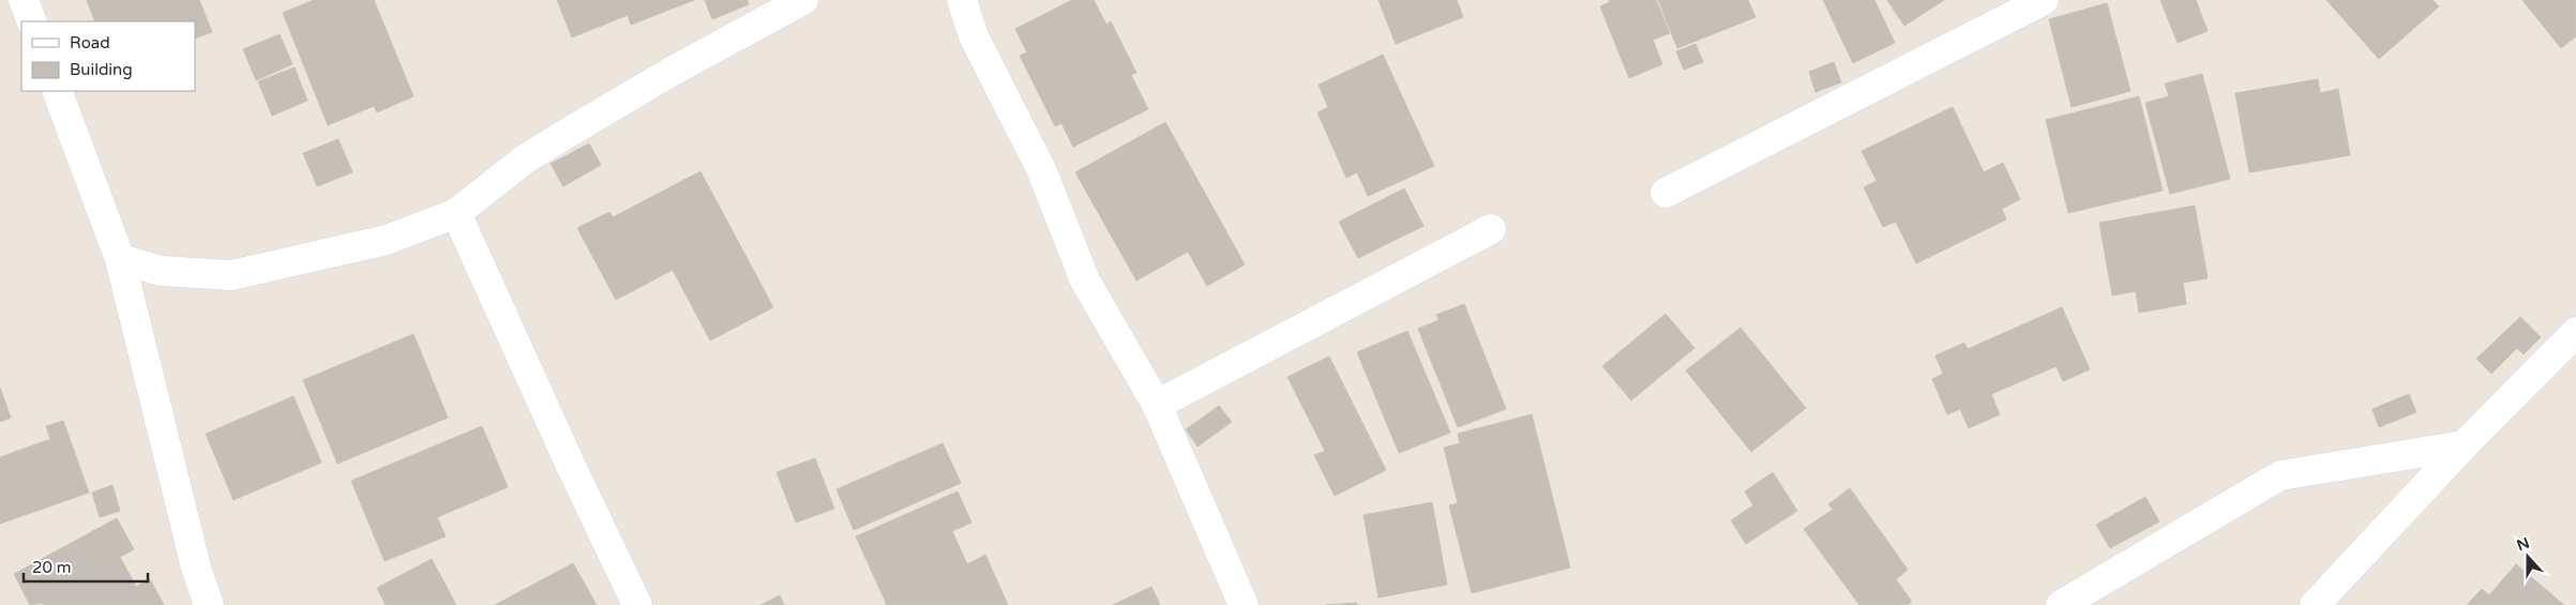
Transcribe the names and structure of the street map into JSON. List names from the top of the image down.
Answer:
{
  "legend": ["Road", "Building"],
  "scale_bar": "20 m",
  "north": "top"
}
